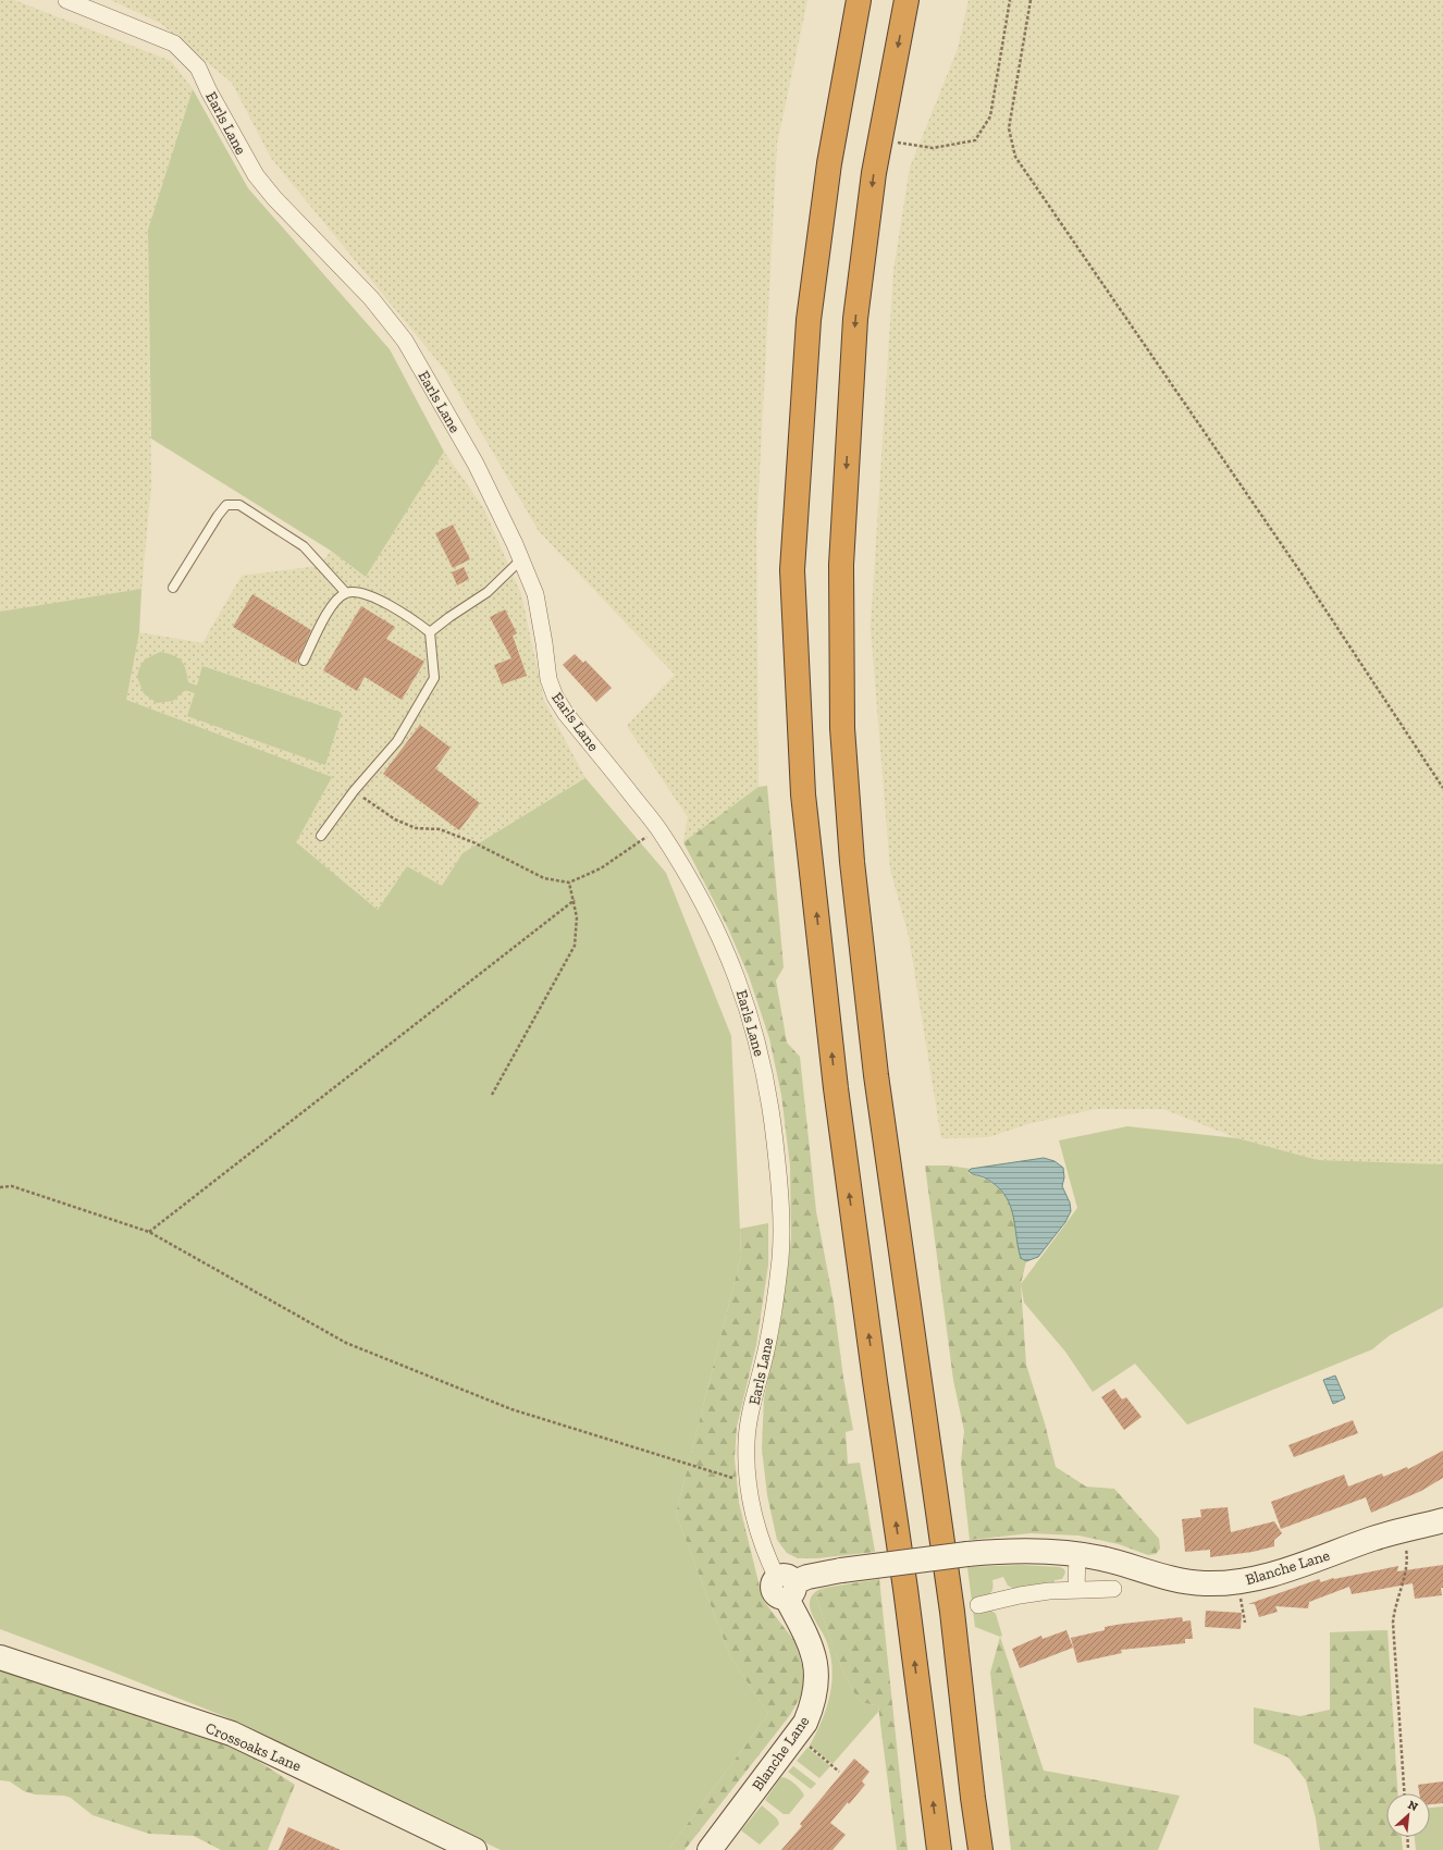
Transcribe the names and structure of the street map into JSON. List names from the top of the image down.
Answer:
{
  "streets": {
    "street": ["Earls Lane", "Blanche Lane", "Crossoaks Lane"]
  },
  "crossings": [
    ["Earls Lane", "Blanche Lane"]
  ],
  "north": "top right"
}
